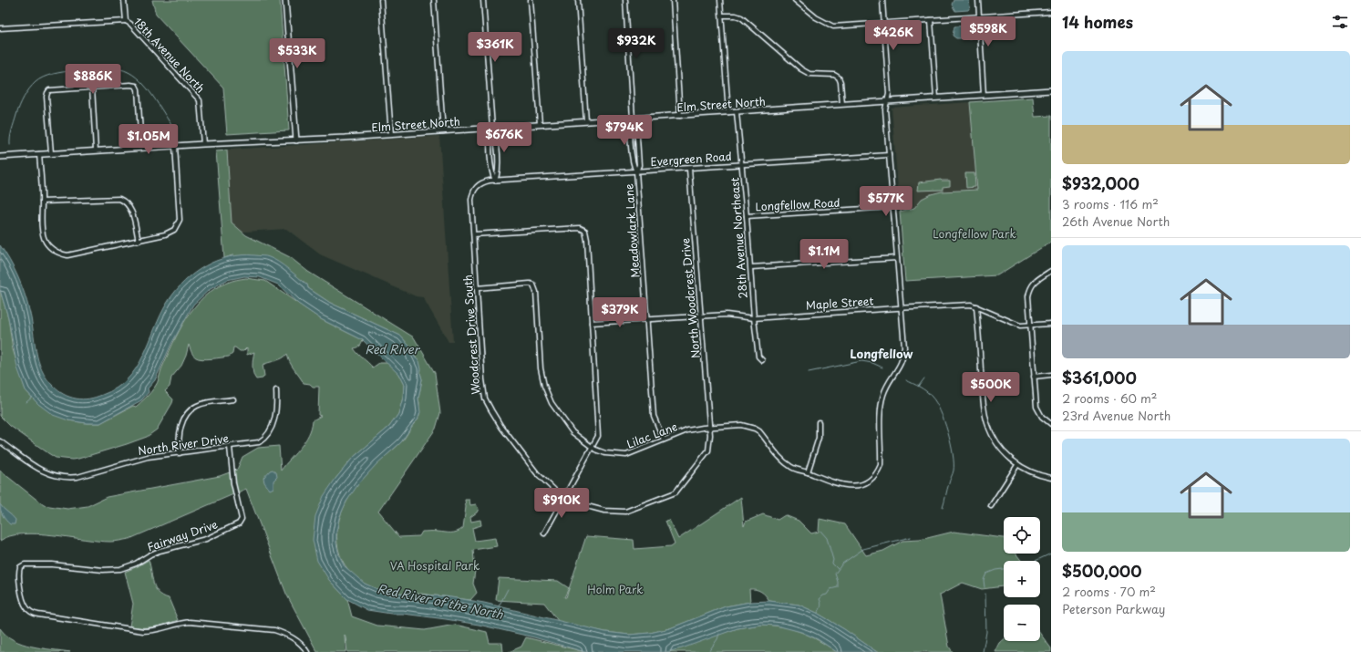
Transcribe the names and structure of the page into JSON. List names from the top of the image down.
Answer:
{
  "streets": {
    "street": [
      "18th Avenue North",
      "Elm Street North",
      "Evergreen Road",
      "Longfellow Road",
      "Meadowlark Lane",
      "28th Avenue Northeast",
      "North Woodcrest Drive",
      "Maple Street",
      "Woodcrest Drive South",
      "Lilac Lane",
      "North River Drive",
      "Fairway Drive"
    ]
  },
  "crossings": [
    ["18th Avenue North", "Elm Street North"],
    ["Elm Street North", "Meadowlark Lane"],
    ["Elm Street North", "28th Avenue Northeast"],
    ["Evergreen Road", "Meadowlark Lane"],
    ["Evergreen Road", "28th Avenue Northeast"],
    ["Evergreen Road", "North Woodcrest Drive"],
    ["Evergreen Road", "Woodcrest Drive South"],
    ["Longfellow Road", "28th Avenue Northeast"],
    ["Meadowlark Lane", "Maple Street"],
    ["Meadowlark Lane", "Lilac Lane"],
    ["28th Avenue Northeast", "Maple Street"],
    ["North Woodcrest Drive", "Maple Street"],
    ["North Woodcrest Drive", "Woodcrest Drive South"],
    ["North Woodcrest Drive", "Lilac Lane"],
    ["Maple Street", "Lilac Lane"],
    ["Woodcrest Drive South", "Lilac Lane"],
    ["North River Drive", "Fairway Drive"]
  ],
  "districts": ["Longfellow"],
  "water": ["Red River", "Red River of the North"],
  "parks": ["Longfellow Park", "VA Hospital Park", "Holm Park"],
  "page": {
    "heading": "14 homes",
    "price": [
      "$598K",
      "$426K",
      "$932K",
      "$361K",
      "$533K",
      "$886K",
      "$794K",
      "$676K",
      "$1.05M",
      "$577K",
      "$1.1M",
      "$379K",
      "$500K",
      "$910K"
    ],
    "list": [
      {
        "name": "$932,000",
        "note": "3 rooms · 116 m² · 26th Avenue North"
      },
      {
        "name": "$361,000",
        "note": "2 rooms · 60 m² · 23rd Avenue North"
      },
      {
        "name": "$500,000",
        "note": "2 rooms · 70 m² · Peterson Parkway"
      }
    ],
    "map_buttons": ["+", "−"]
  }
}
